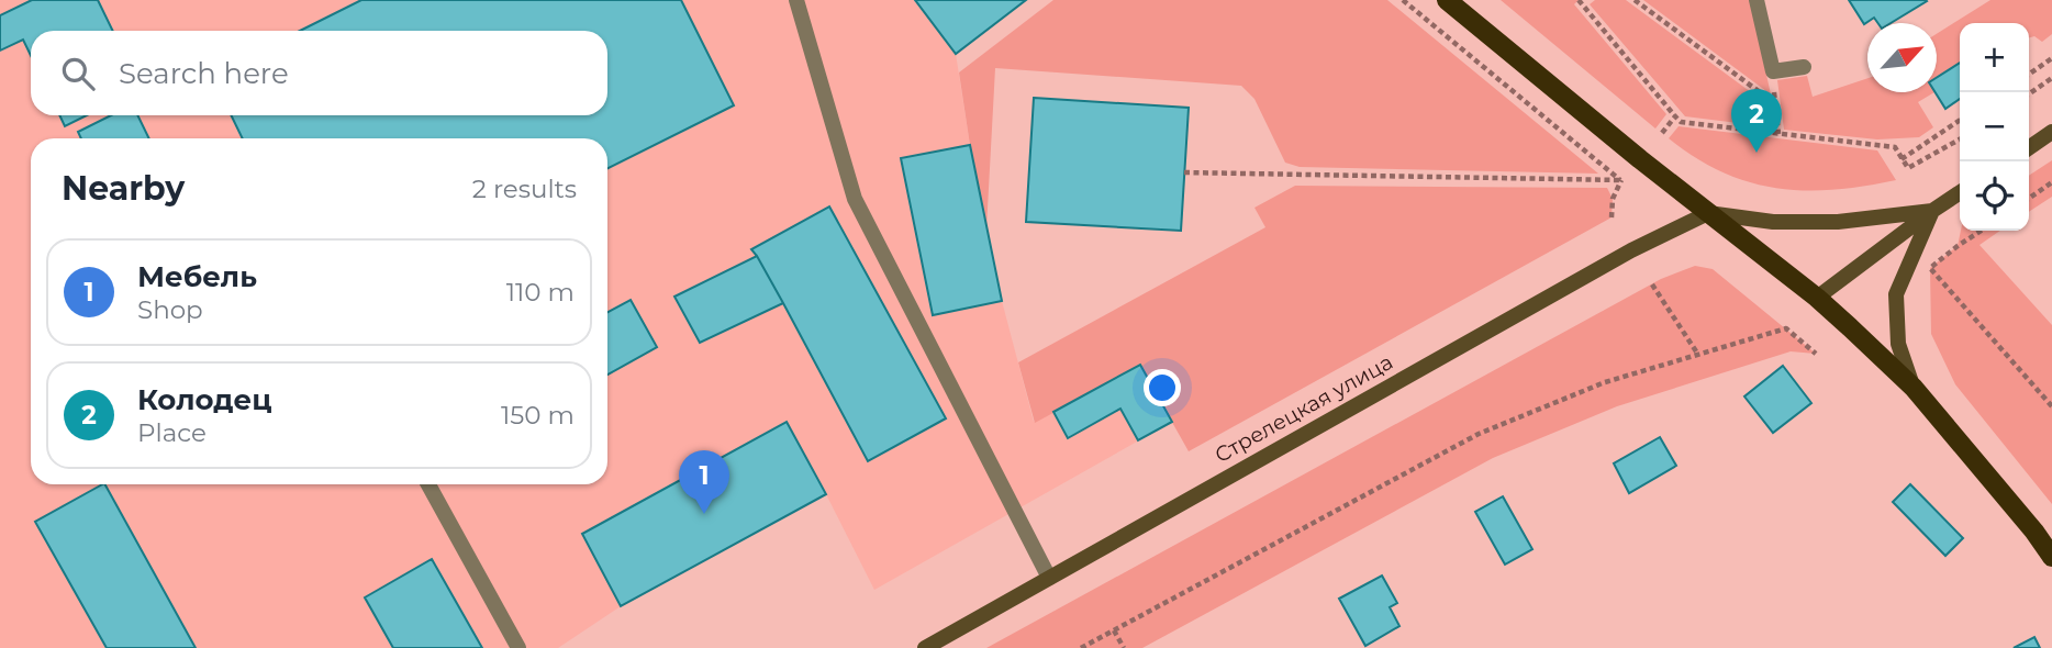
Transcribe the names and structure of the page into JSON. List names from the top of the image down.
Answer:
{
  "streets": {
    "main road": ["Стрелецкая улица"]
  },
  "north": "top right",
  "page": {
    "map_buttons": ["+", "−"],
    "search": "Search here",
    "pins": ["2", "1"],
    "heading": ["Nearby", "2 results"],
    "list": [
      {
        "mark": "1",
        "name": "Мебель",
        "note": "Shop",
        "value": "110 m"
      },
      {
        "mark": "2",
        "name": "Колодец",
        "note": "Place",
        "value": "150 m"
      }
    ]
  }
}
